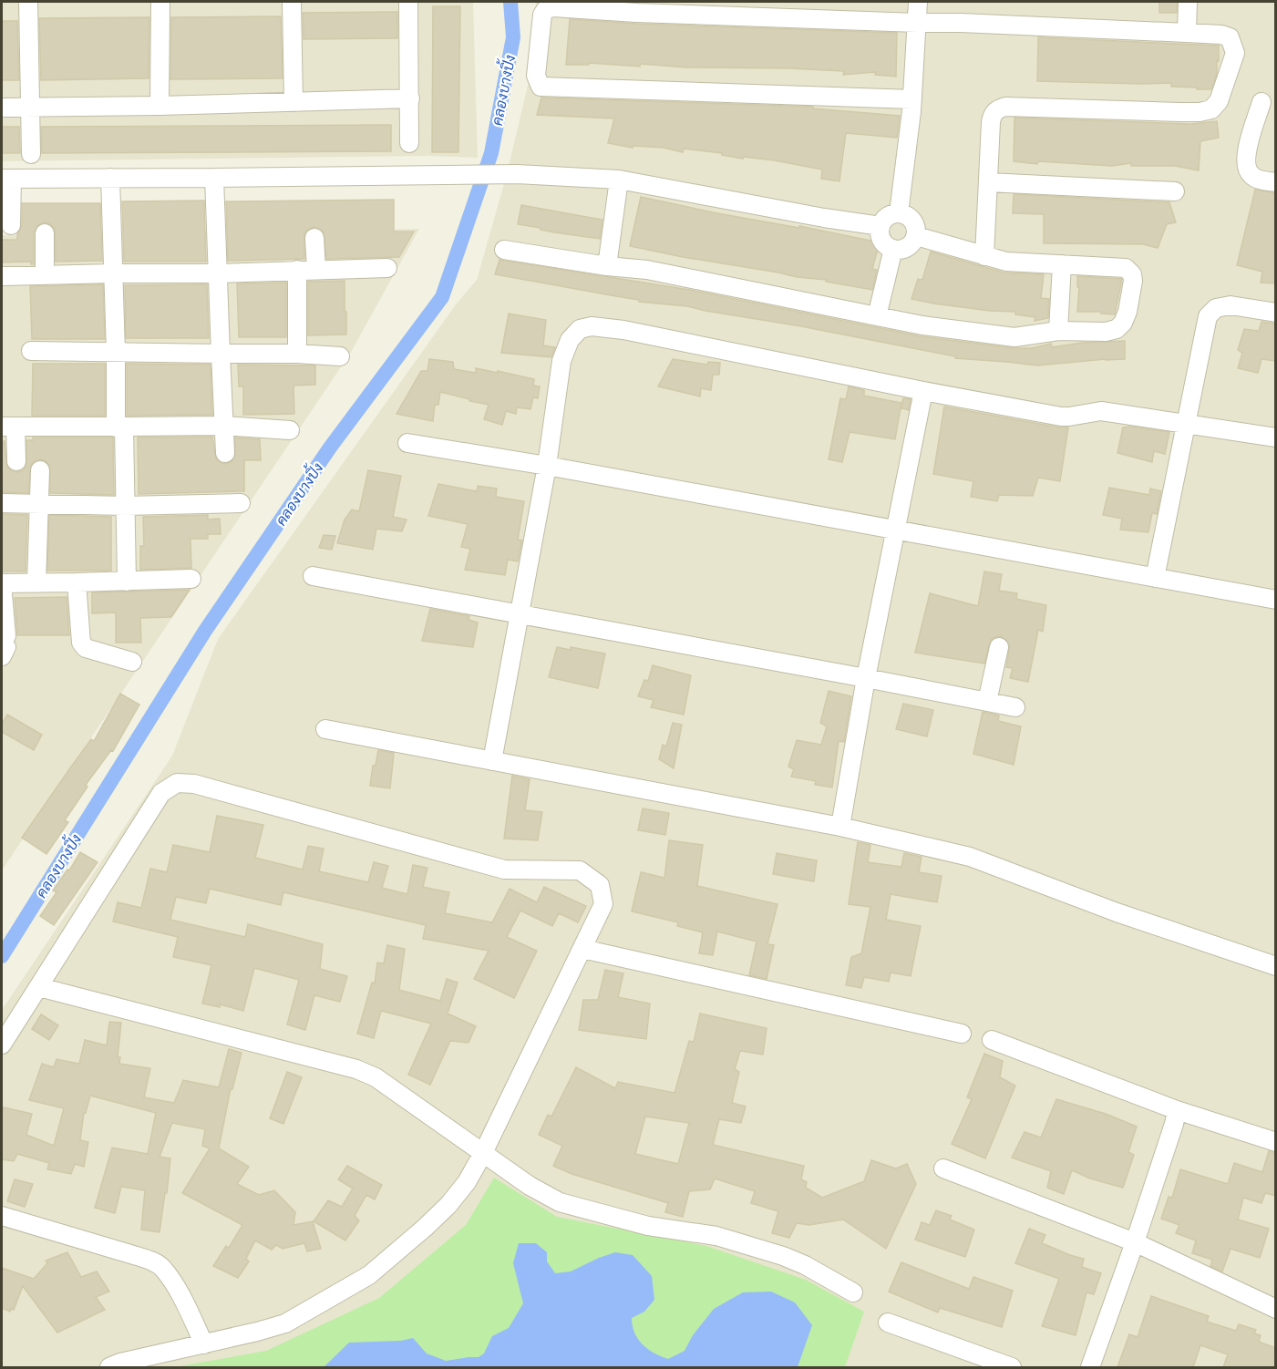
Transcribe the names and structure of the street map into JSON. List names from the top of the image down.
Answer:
{
  "water": ["คลองบางปิ้ง"]
}
